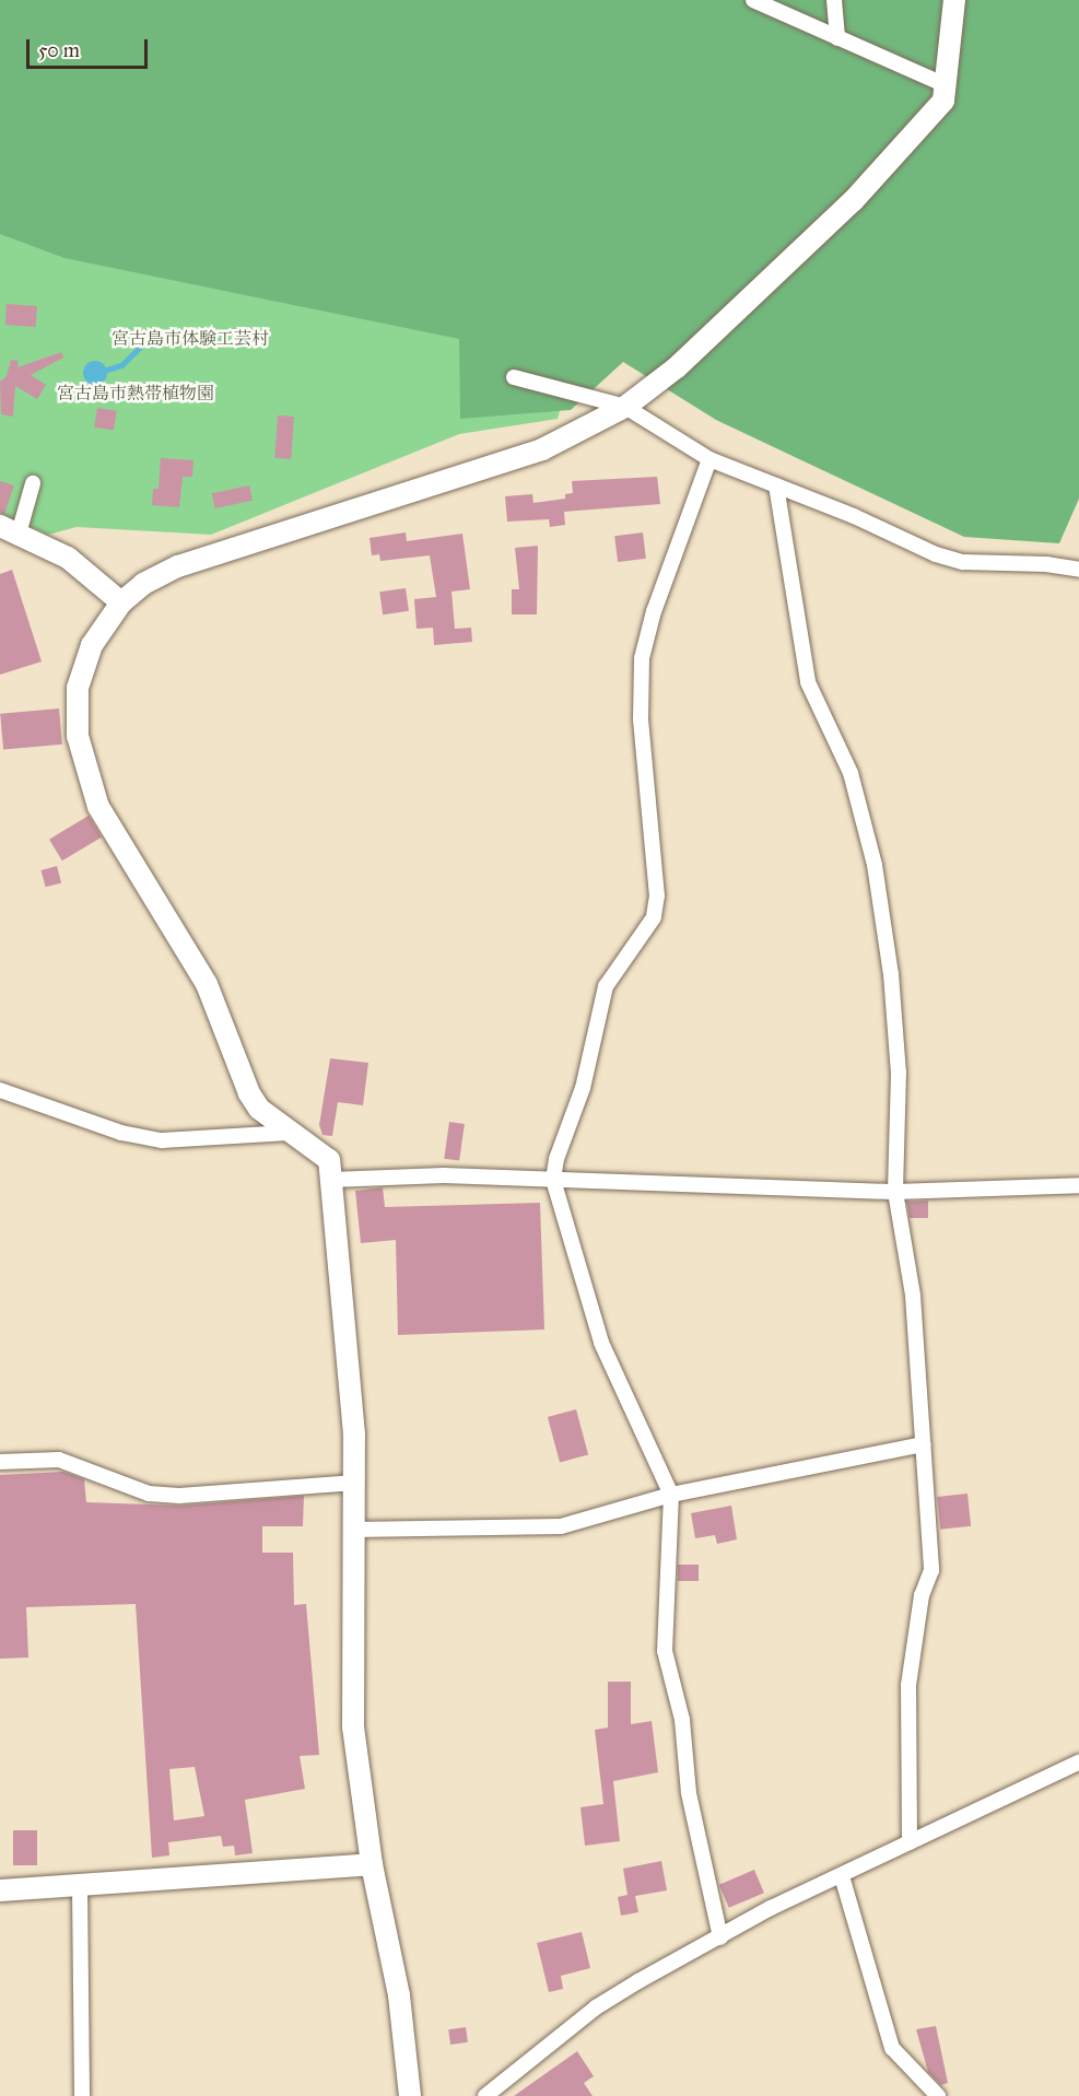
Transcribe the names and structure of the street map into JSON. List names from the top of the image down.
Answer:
{
  "parks": ["宮古島市体験工芸村", "宮古島市熱帯植物園"],
  "scale_bar": "50 m"
}
